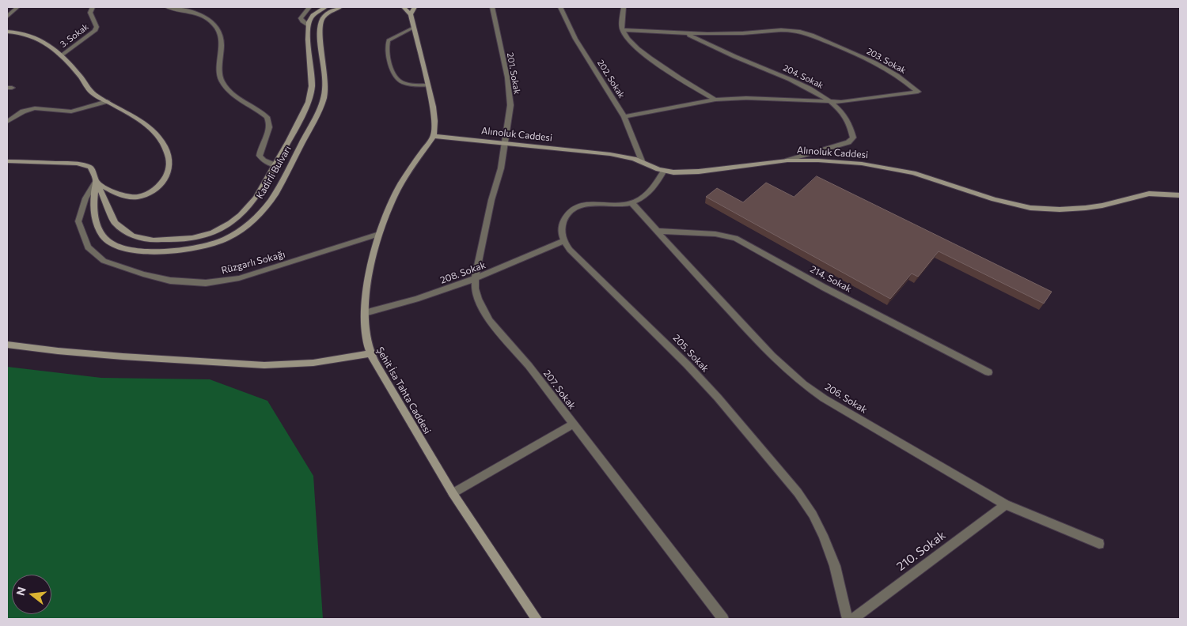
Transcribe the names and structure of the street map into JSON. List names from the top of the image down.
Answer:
{
  "streets": {
    "street": [
      "3. Sokak",
      "203. Sokak",
      "201. Sokak",
      "204. Sokak",
      "202. Sokak",
      "Alınoluk Caddesi",
      "Kadirli Bulvarı",
      "Rüzgarlı Sokağı",
      "208. Sokak",
      "214. Sokak",
      "205. Sokak",
      "207. Sokak",
      "Şehit İsa Tahta Caddesi",
      "206. Sokak",
      "210. Sokak"
    ]
  },
  "crossings": [
    ["203. Sokak", "204. Sokak"],
    ["203. Sokak", "202. Sokak"],
    ["201. Sokak", "Alınoluk Caddesi"],
    ["201. Sokak", "207. Sokak"],
    ["204. Sokak", "Alınoluk Caddesi"],
    ["202. Sokak", "Alınoluk Caddesi"],
    ["Alınoluk Caddesi", "207. Sokak"],
    ["Alınoluk Caddesi", "Şehit İsa Tahta Caddesi"],
    ["Kadirli Bulvarı", "Rüzgarlı Sokağı"],
    ["Rüzgarlı Sokağı", "Şehit İsa Tahta Caddesi"],
    ["208. Sokak", "205. Sokak"],
    ["208. Sokak", "207. Sokak"],
    ["208. Sokak", "Şehit İsa Tahta Caddesi"],
    ["214. Sokak", "206. Sokak"],
    ["206. Sokak", "210. Sokak"]
  ],
  "north": "left"
}
